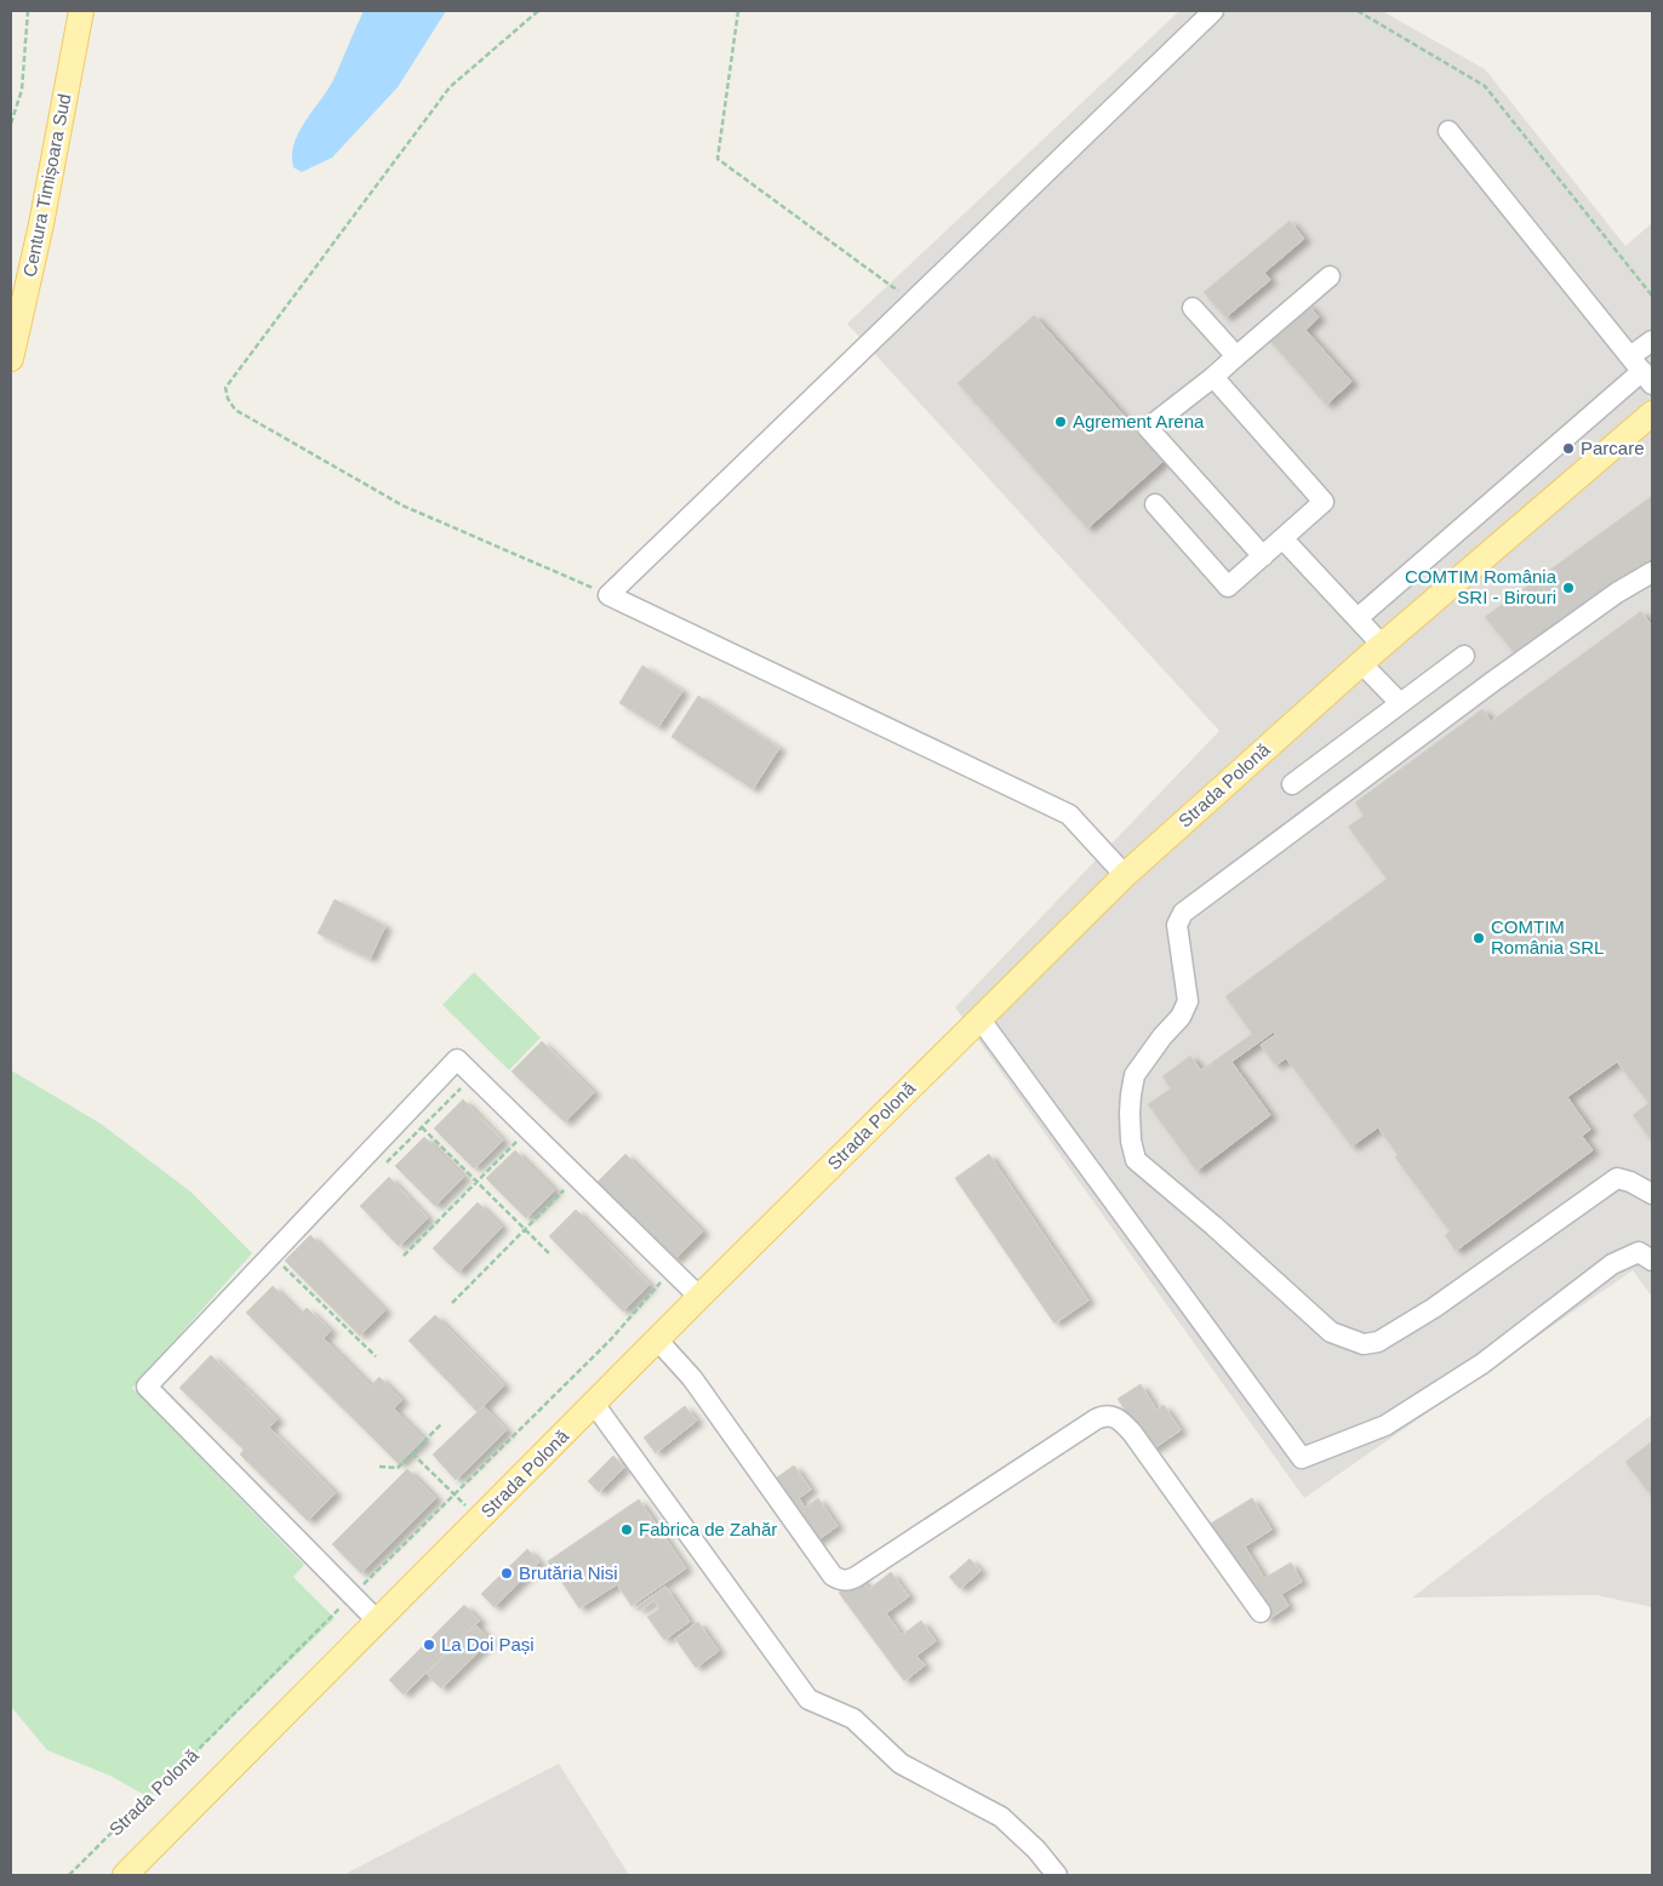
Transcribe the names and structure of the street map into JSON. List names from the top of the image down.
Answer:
{
  "streets": {
    "main road": ["Centura Timișoara Sud", "Strada Polonă"]
  },
  "places": [
    "Agrement Arena",
    "Parcare",
    "COMTIM România SRI - Birouri",
    "COMTIM România SRL",
    "Fabrica de Zahăr",
    "Brutăria Nisi",
    "La Doi Pași"
  ]
}
